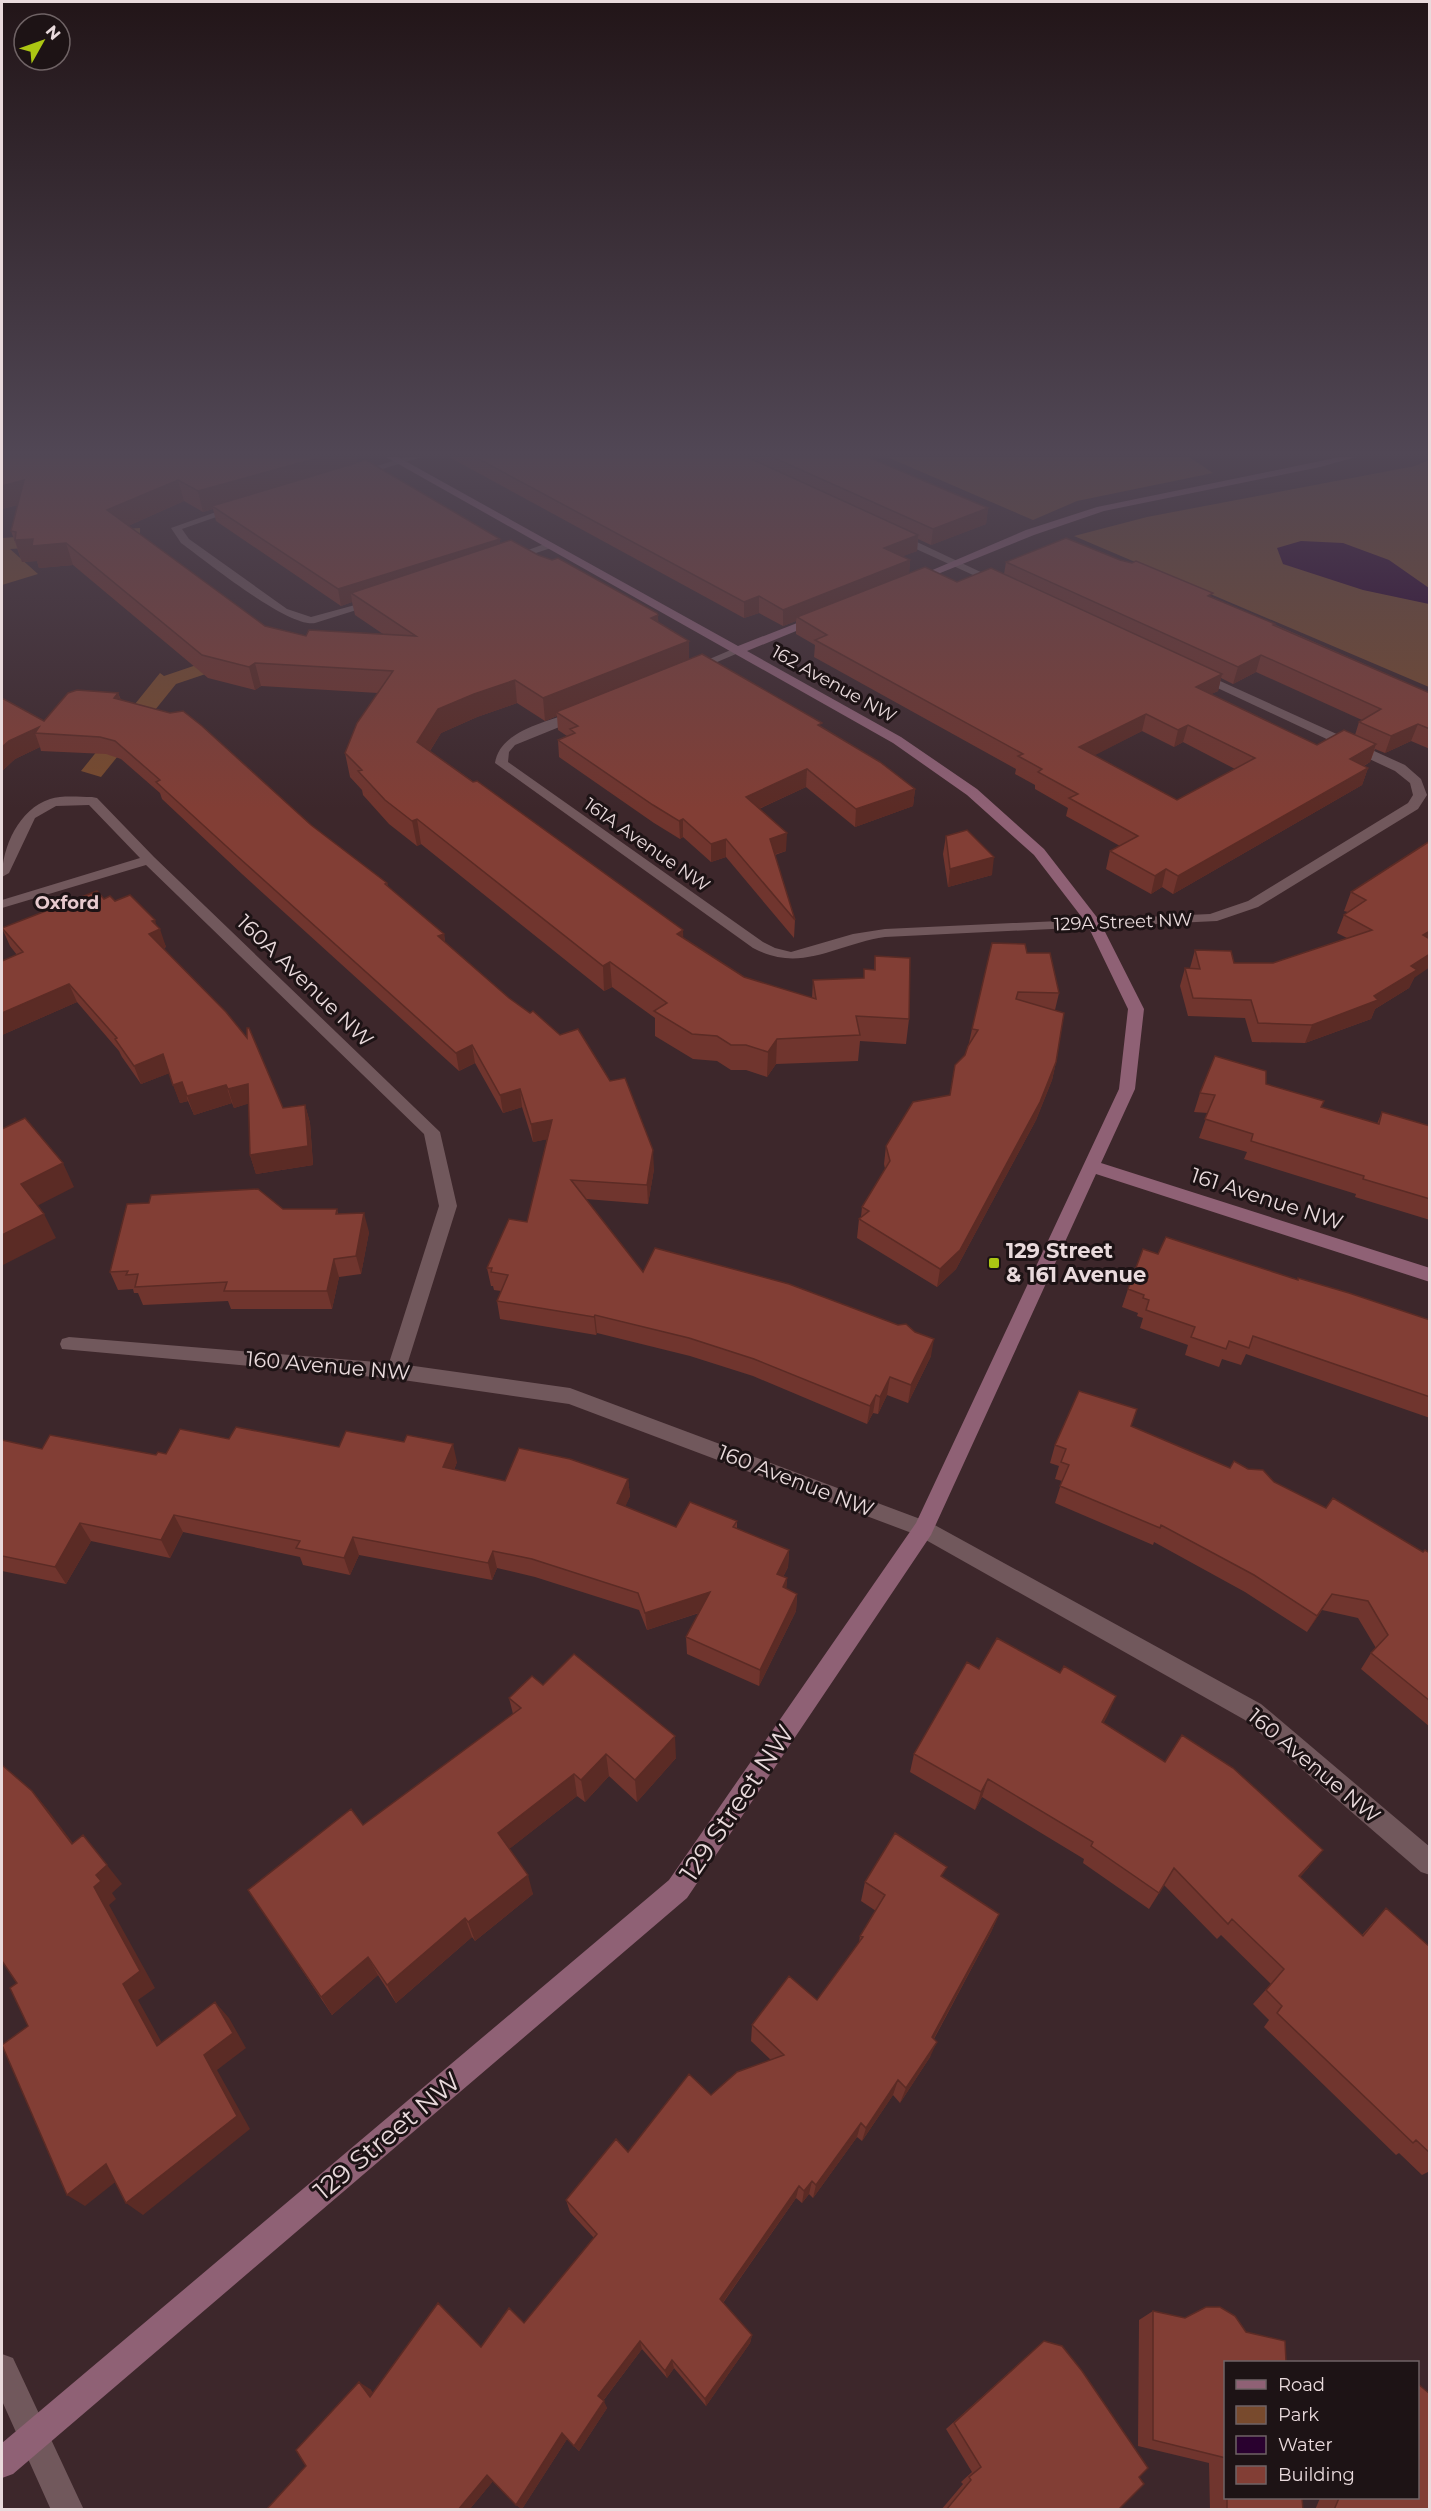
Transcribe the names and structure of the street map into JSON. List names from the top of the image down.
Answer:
{
  "streets": {
    "street": [
      "162 Avenue NW",
      "161A Avenue NW",
      "129A Street NW",
      "160A Avenue NW",
      "161 Avenue NW",
      "160 Avenue NW",
      "129 Street NW"
    ]
  },
  "crossings": [
    ["162 Avenue NW", "129A Street NW"],
    ["162 Avenue NW", "129 Street NW"],
    ["161A Avenue NW", "129A Street NW"],
    ["129A Street NW", "129 Street NW"],
    ["160A Avenue NW", "160 Avenue NW"],
    ["161 Avenue NW", "129 Street NW"],
    ["160 Avenue NW", "129 Street NW"]
  ],
  "districts": ["Oxford"],
  "places": {
    "transit": ["129 Street & 161 Avenue"]
  },
  "legend": [
    "Road",
    "Park",
    "Water",
    "Building"
  ],
  "north": "top right"
}
